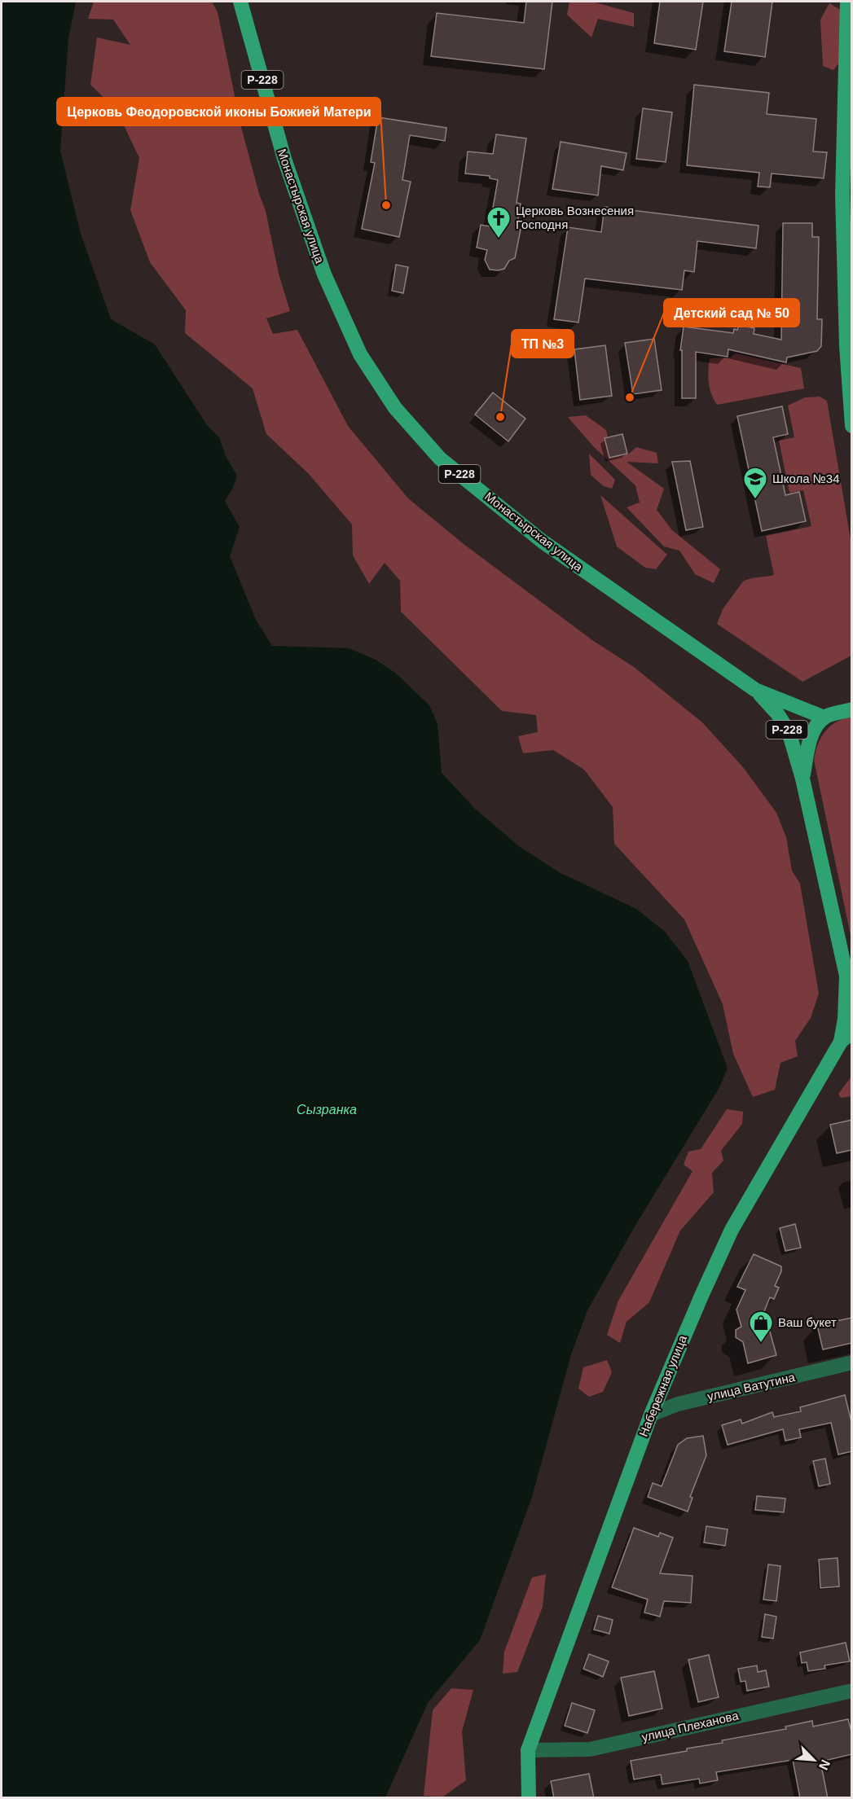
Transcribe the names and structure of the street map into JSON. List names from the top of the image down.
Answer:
{
  "streets": {
    "main road": ["Р-228", "Монастырская улица", "Набережная улица"],
    "street": ["улица Ватутина", "улица Плеханова"]
  },
  "crossings": [
    ["Р-228", "Монастырская улица"],
    ["Набережная улица", "улица Ватутина"],
    ["Набережная улица", "улица Плеханова"]
  ],
  "water": ["Сызранка"],
  "places": {
    "other": ["Церковь Феодоровской иконы Божией Матери", "Детский сад № 50", "ТП №3"],
    "church": ["Церковь Вознесения Господня"],
    "school or university": ["Школа №34"],
    "shop": ["Ваш букет"]
  },
  "north": "bottom right"
}
